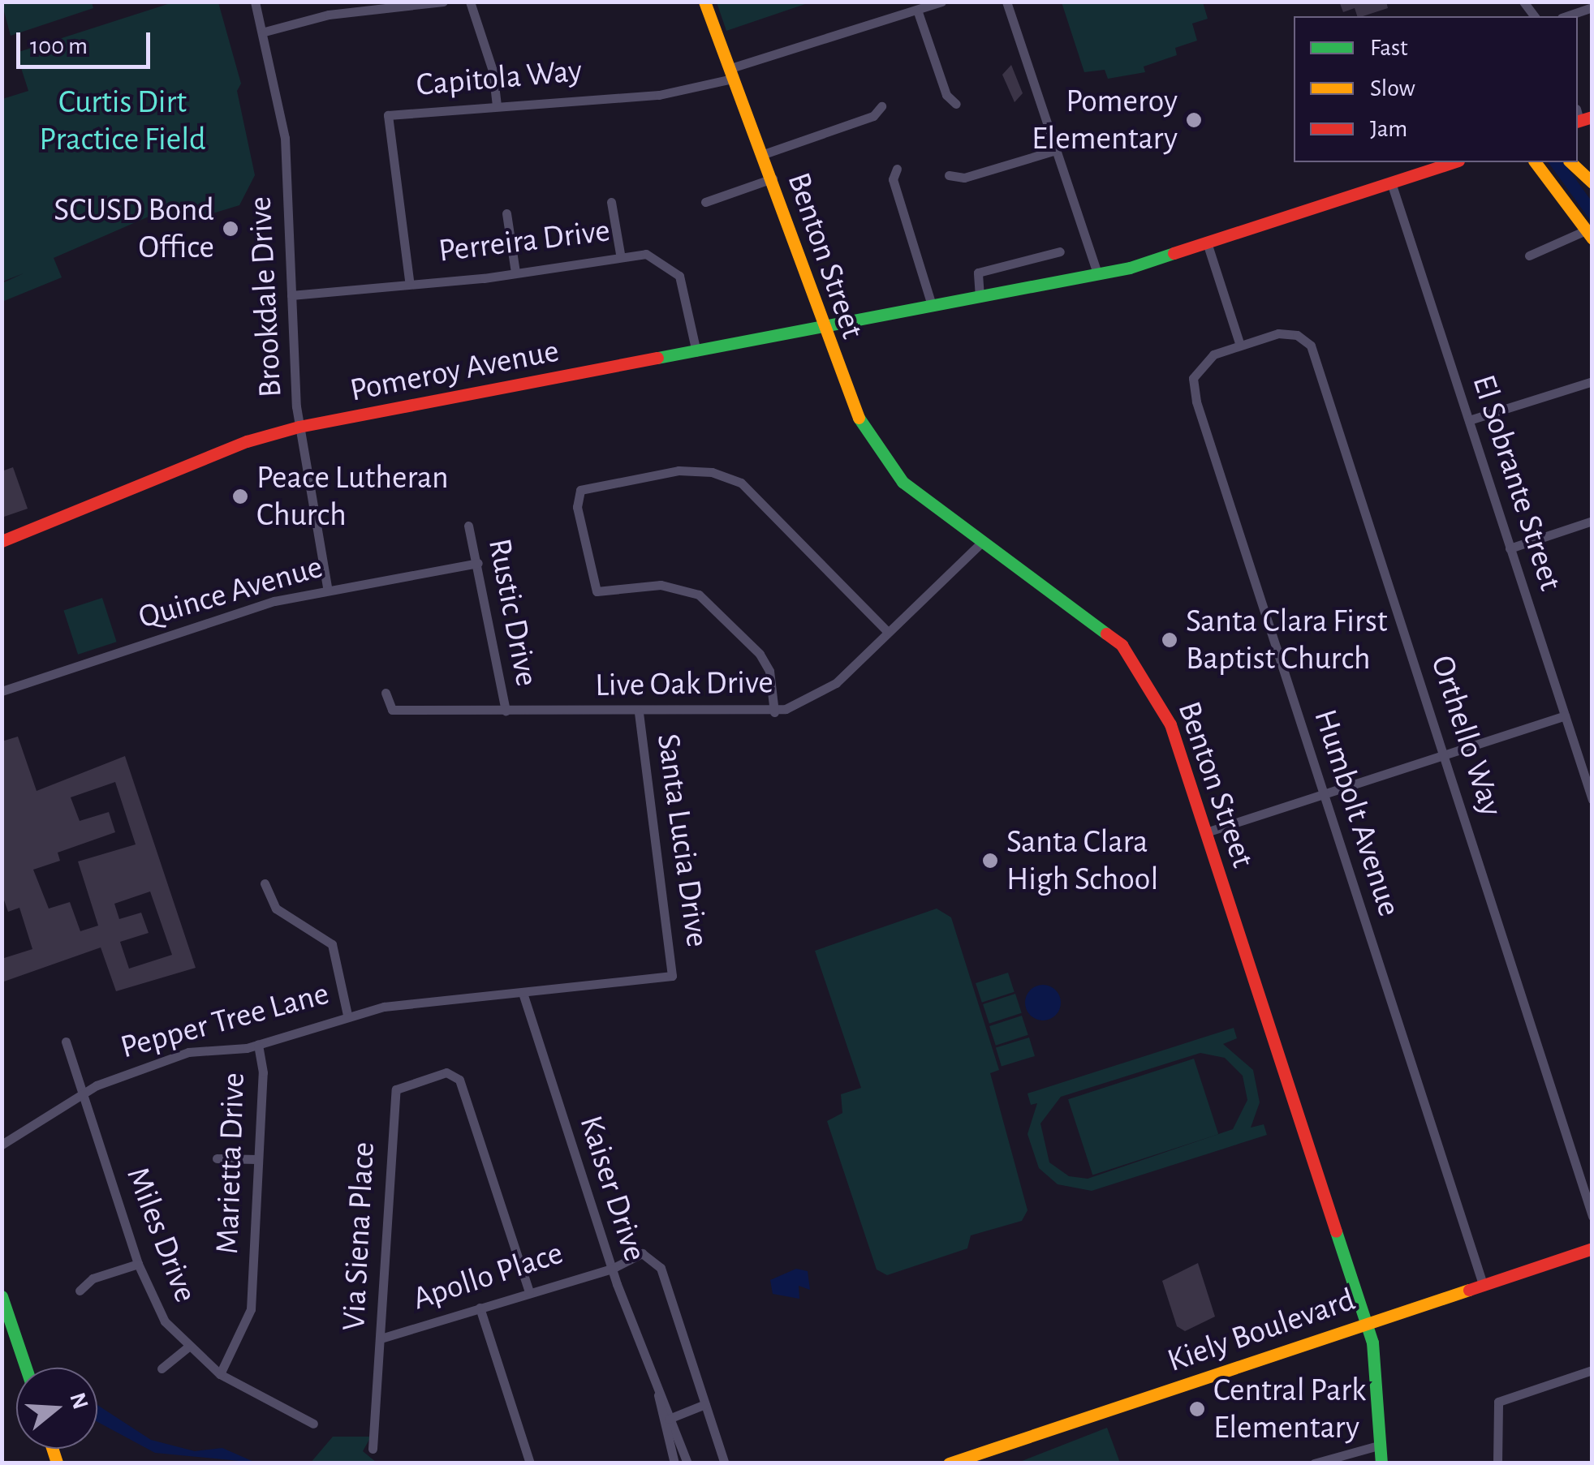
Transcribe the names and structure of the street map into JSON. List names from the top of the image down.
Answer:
{
  "streets": {
    "main road": ["Benton Street", "Pomeroy Avenue", "Kiely Boulevard"],
    "street": [
      "Capitola Way",
      "Perreira Drive",
      "Brookdale Drive",
      "El Sobrante Street",
      "Quince Avenue",
      "Rustic Drive",
      "Live Oak Drive",
      "Orthello Way",
      "Humbolt Avenue",
      "Santa Lucia Drive",
      "Pepper Tree Lane",
      "Marietta Drive",
      "Kaiser Drive",
      "Miles Drive",
      "Via Siena Place",
      "Apollo Place"
    ]
  },
  "crossings": [
    ["Capitola Way", "Perreira Drive"],
    ["Capitola Way", "Benton Street"],
    ["Perreira Drive", "Brookdale Drive"],
    ["Perreira Drive", "Pomeroy Avenue"],
    ["Benton Street", "Pomeroy Avenue"],
    ["Benton Street", "Live Oak Drive"],
    ["Benton Street", "Kiely Boulevard"],
    ["Brookdale Drive", "Pomeroy Avenue"],
    ["Brookdale Drive", "Quince Avenue"],
    ["Pomeroy Avenue", "El Sobrante Street"],
    ["Quince Avenue", "Rustic Drive"],
    ["Rustic Drive", "Live Oak Drive"],
    ["Live Oak Drive", "Santa Lucia Drive"],
    ["Orthello Way", "Humbolt Avenue"],
    ["Humbolt Avenue", "Kiely Boulevard"],
    ["Santa Lucia Drive", "Pepper Tree Lane"],
    ["Pepper Tree Lane", "Marietta Drive"],
    ["Pepper Tree Lane", "Kaiser Drive"],
    ["Pepper Tree Lane", "Miles Drive"],
    ["Marietta Drive", "Miles Drive"],
    ["Kaiser Drive", "Apollo Place"],
    ["Via Siena Place", "Apollo Place"]
  ],
  "parks": ["Curtis Dirt Practice Field"],
  "places": [
    "Pomeroy Elementary",
    "SCUSD Bond Office",
    "Peace Lutheran Church",
    "Santa Clara First Baptist Church",
    "Santa Clara High School",
    "Central Park Elementary"
  ],
  "legend": ["Fast", "Slow", "Jam"],
  "scale_bar": "100 m",
  "north": "right"
}
